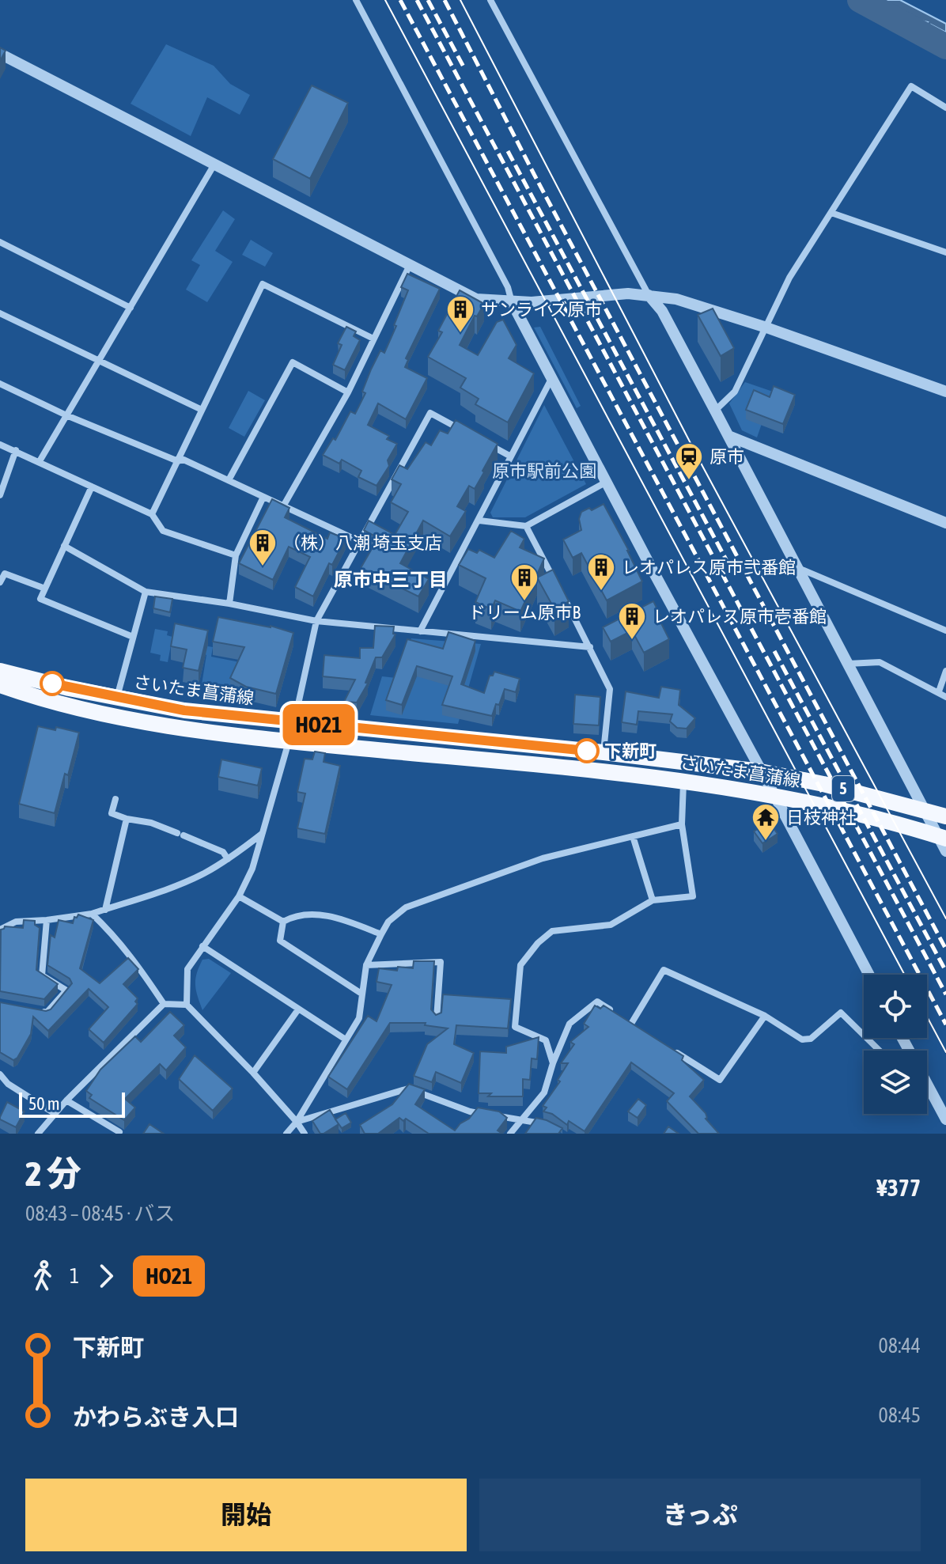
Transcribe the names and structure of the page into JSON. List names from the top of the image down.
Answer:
{
  "streets": {
    "main road": ["さいたま菖蒲線", "5"]
  },
  "districts": ["原市中三丁目"],
  "parks": ["原市駅前公園"],
  "places": {
    "building": [
      "サンライズ原市",
      "（株）八潮 埼玉支店",
      "レオパレス原市弐番館",
      "ドリーム原市B",
      "レオパレス原市壱番館"
    ],
    "station": ["原市"],
    "other": ["下新町"],
    "temple": ["日枝神社"]
  },
  "lines": ["bus line HO21"],
  "scale_bar": "50 m",
  "page": {
    "on_map": "HO21",
    "scale": "50 m",
    "heading": ["2 分", "08:43 – 08:45 · バス", "¥377"],
    "legs": ["1", "HO21"],
    "list": [
      {
        "name": "下新町",
        "value": "08:44"
      },
      {
        "name": "かわらぶき入口",
        "value": "08:45"
      }
    ],
    "buttons": ["開始", "きっぷ"]
  }
}
